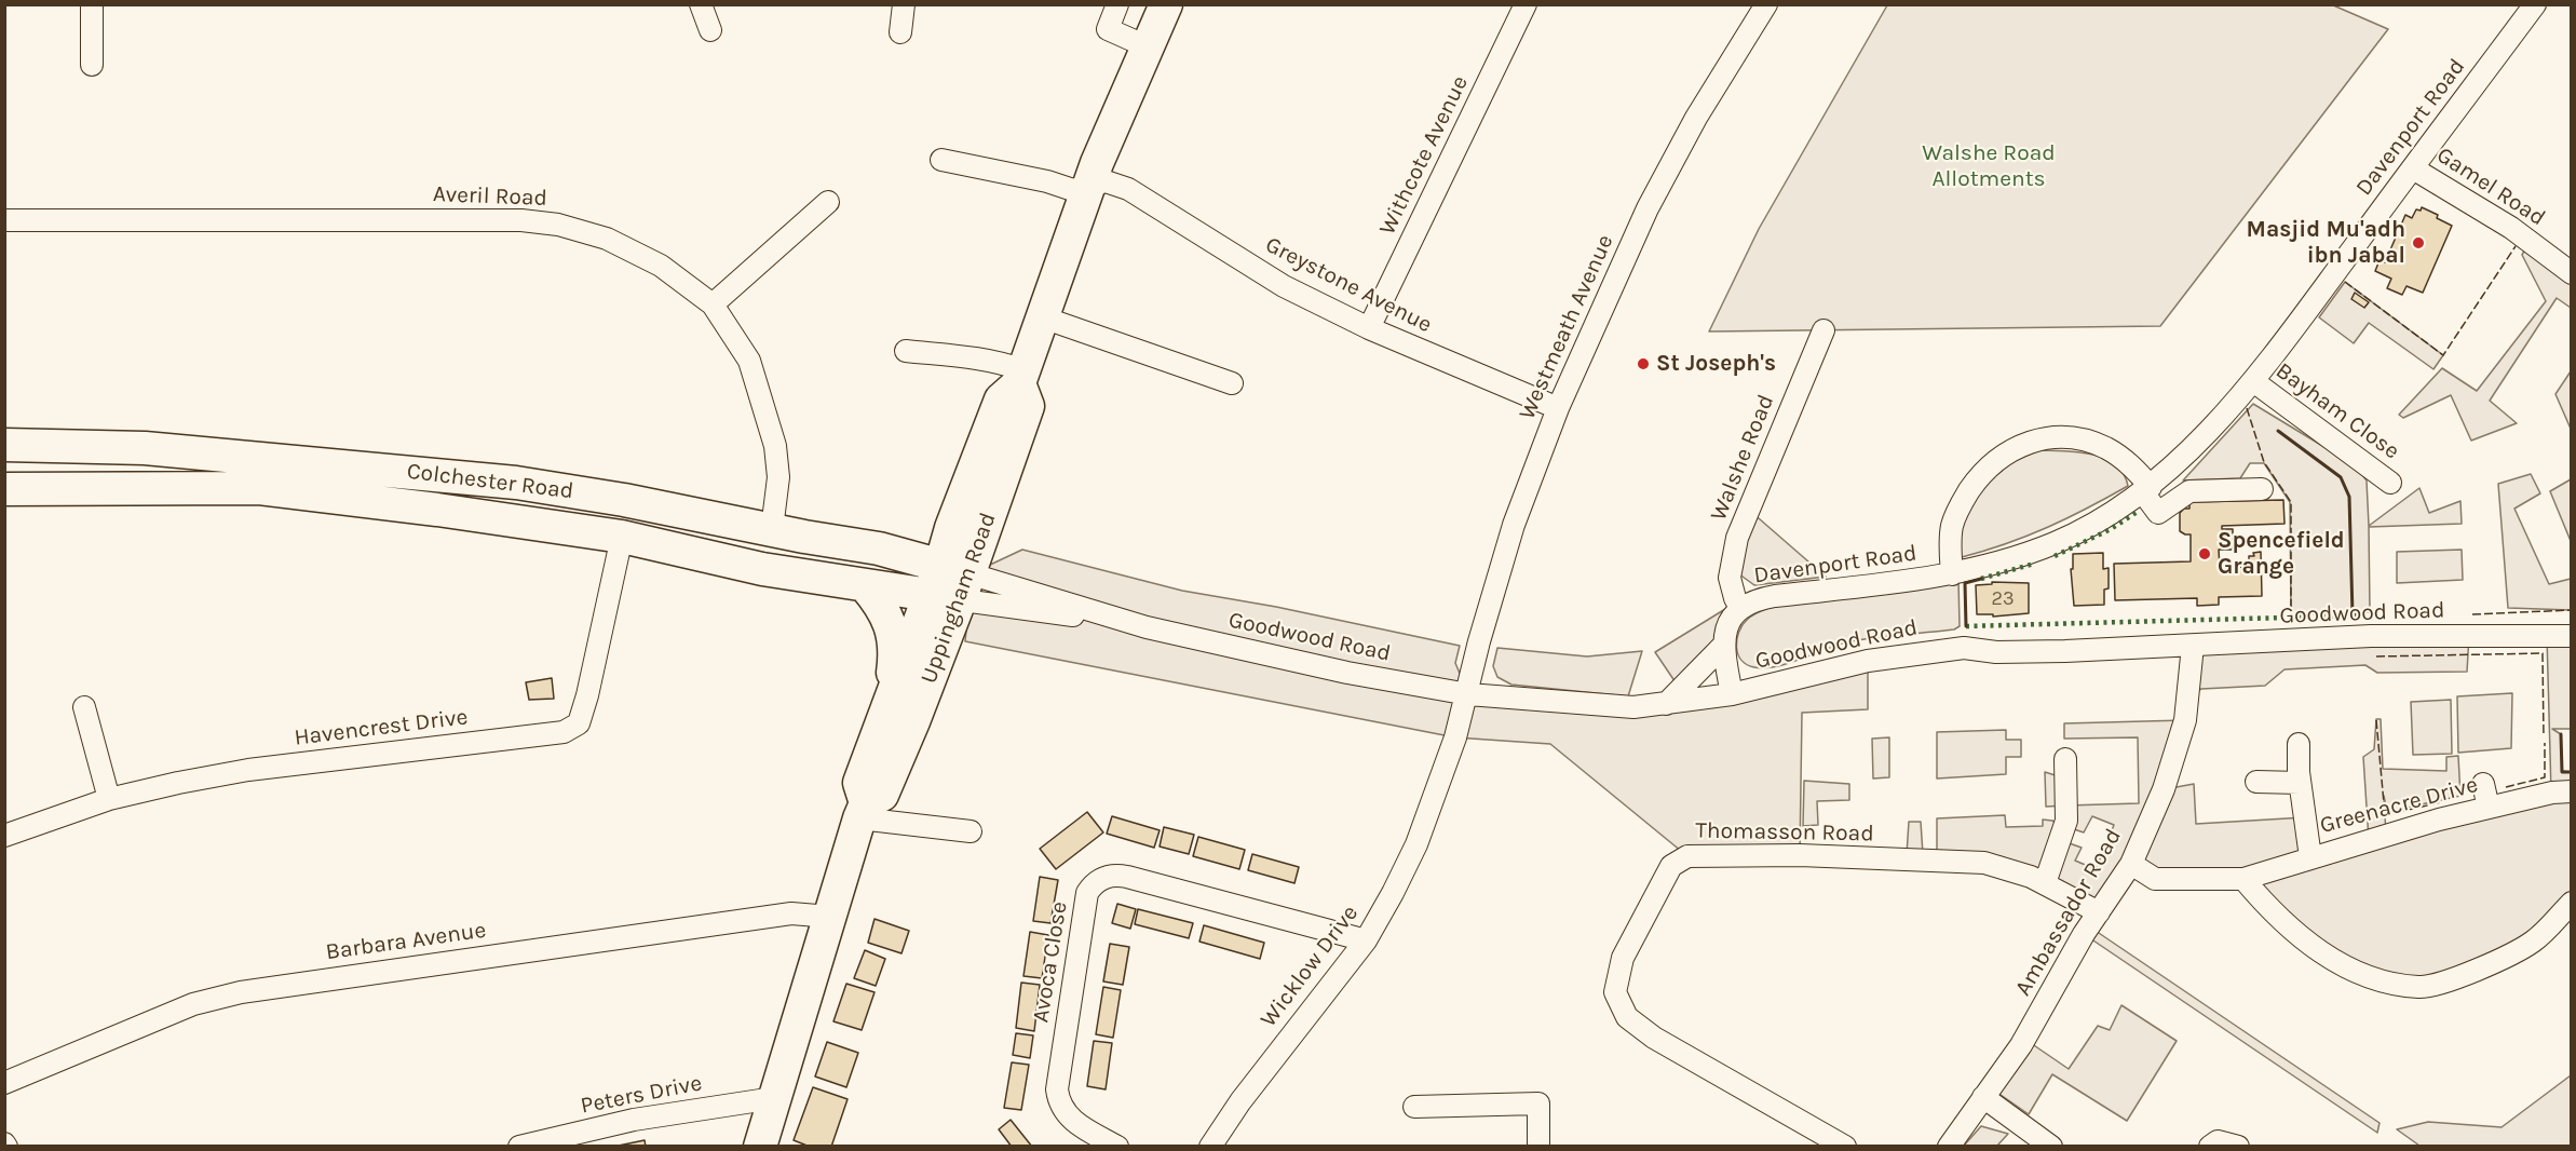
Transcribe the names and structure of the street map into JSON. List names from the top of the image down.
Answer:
{
  "streets": {
    "highway": ["Colchester Road", "Uppingham Road"],
    "street": [
      "Davenport Road",
      "Withcote Avenue",
      "Gamel Road",
      "Averil Road",
      "Greystone Avenue",
      "Westmeath Avenue",
      "Bayham Close",
      "Walshe Road",
      "Goodwood Road",
      "Havencrest Drive",
      "Greenacre Drive",
      "Thomasson Road",
      "Ambassador Road",
      "Barbara Avenue",
      "Avoca Close",
      "Wicklow Drive",
      "Peters Drive"
    ]
  },
  "crossings": [
    ["Davenport Road", "Gamel Road"],
    ["Davenport Road", "Bayham Close"],
    ["Davenport Road", "Walshe Road"],
    ["Davenport Road", "Goodwood Road"],
    ["Withcote Avenue", "Greystone Avenue"],
    ["Averil Road", "Colchester Road"],
    ["Greystone Avenue", "Westmeath Avenue"],
    ["Westmeath Avenue", "Goodwood Road"],
    ["Westmeath Avenue", "Wicklow Drive"],
    ["Colchester Road", "Uppingham Road"],
    ["Colchester Road", "Goodwood Road"],
    ["Colchester Road", "Havencrest Drive"],
    ["Uppingham Road", "Goodwood Road"],
    ["Uppingham Road", "Barbara Avenue"],
    ["Uppingham Road", "Peters Drive"],
    ["Goodwood Road", "Ambassador Road"],
    ["Goodwood Road", "Wicklow Drive"],
    ["Greenacre Drive", "Ambassador Road"],
    ["Thomasson Road", "Ambassador Road"],
    ["Avoca Close", "Wicklow Drive"]
  ],
  "parks": ["Walshe Road Allotments"],
  "places": ["Masjid Mu'adh ibn Jabal", "St Joseph's", "Spencefield Grange"],
  "house_numbers": ["23"]
}
